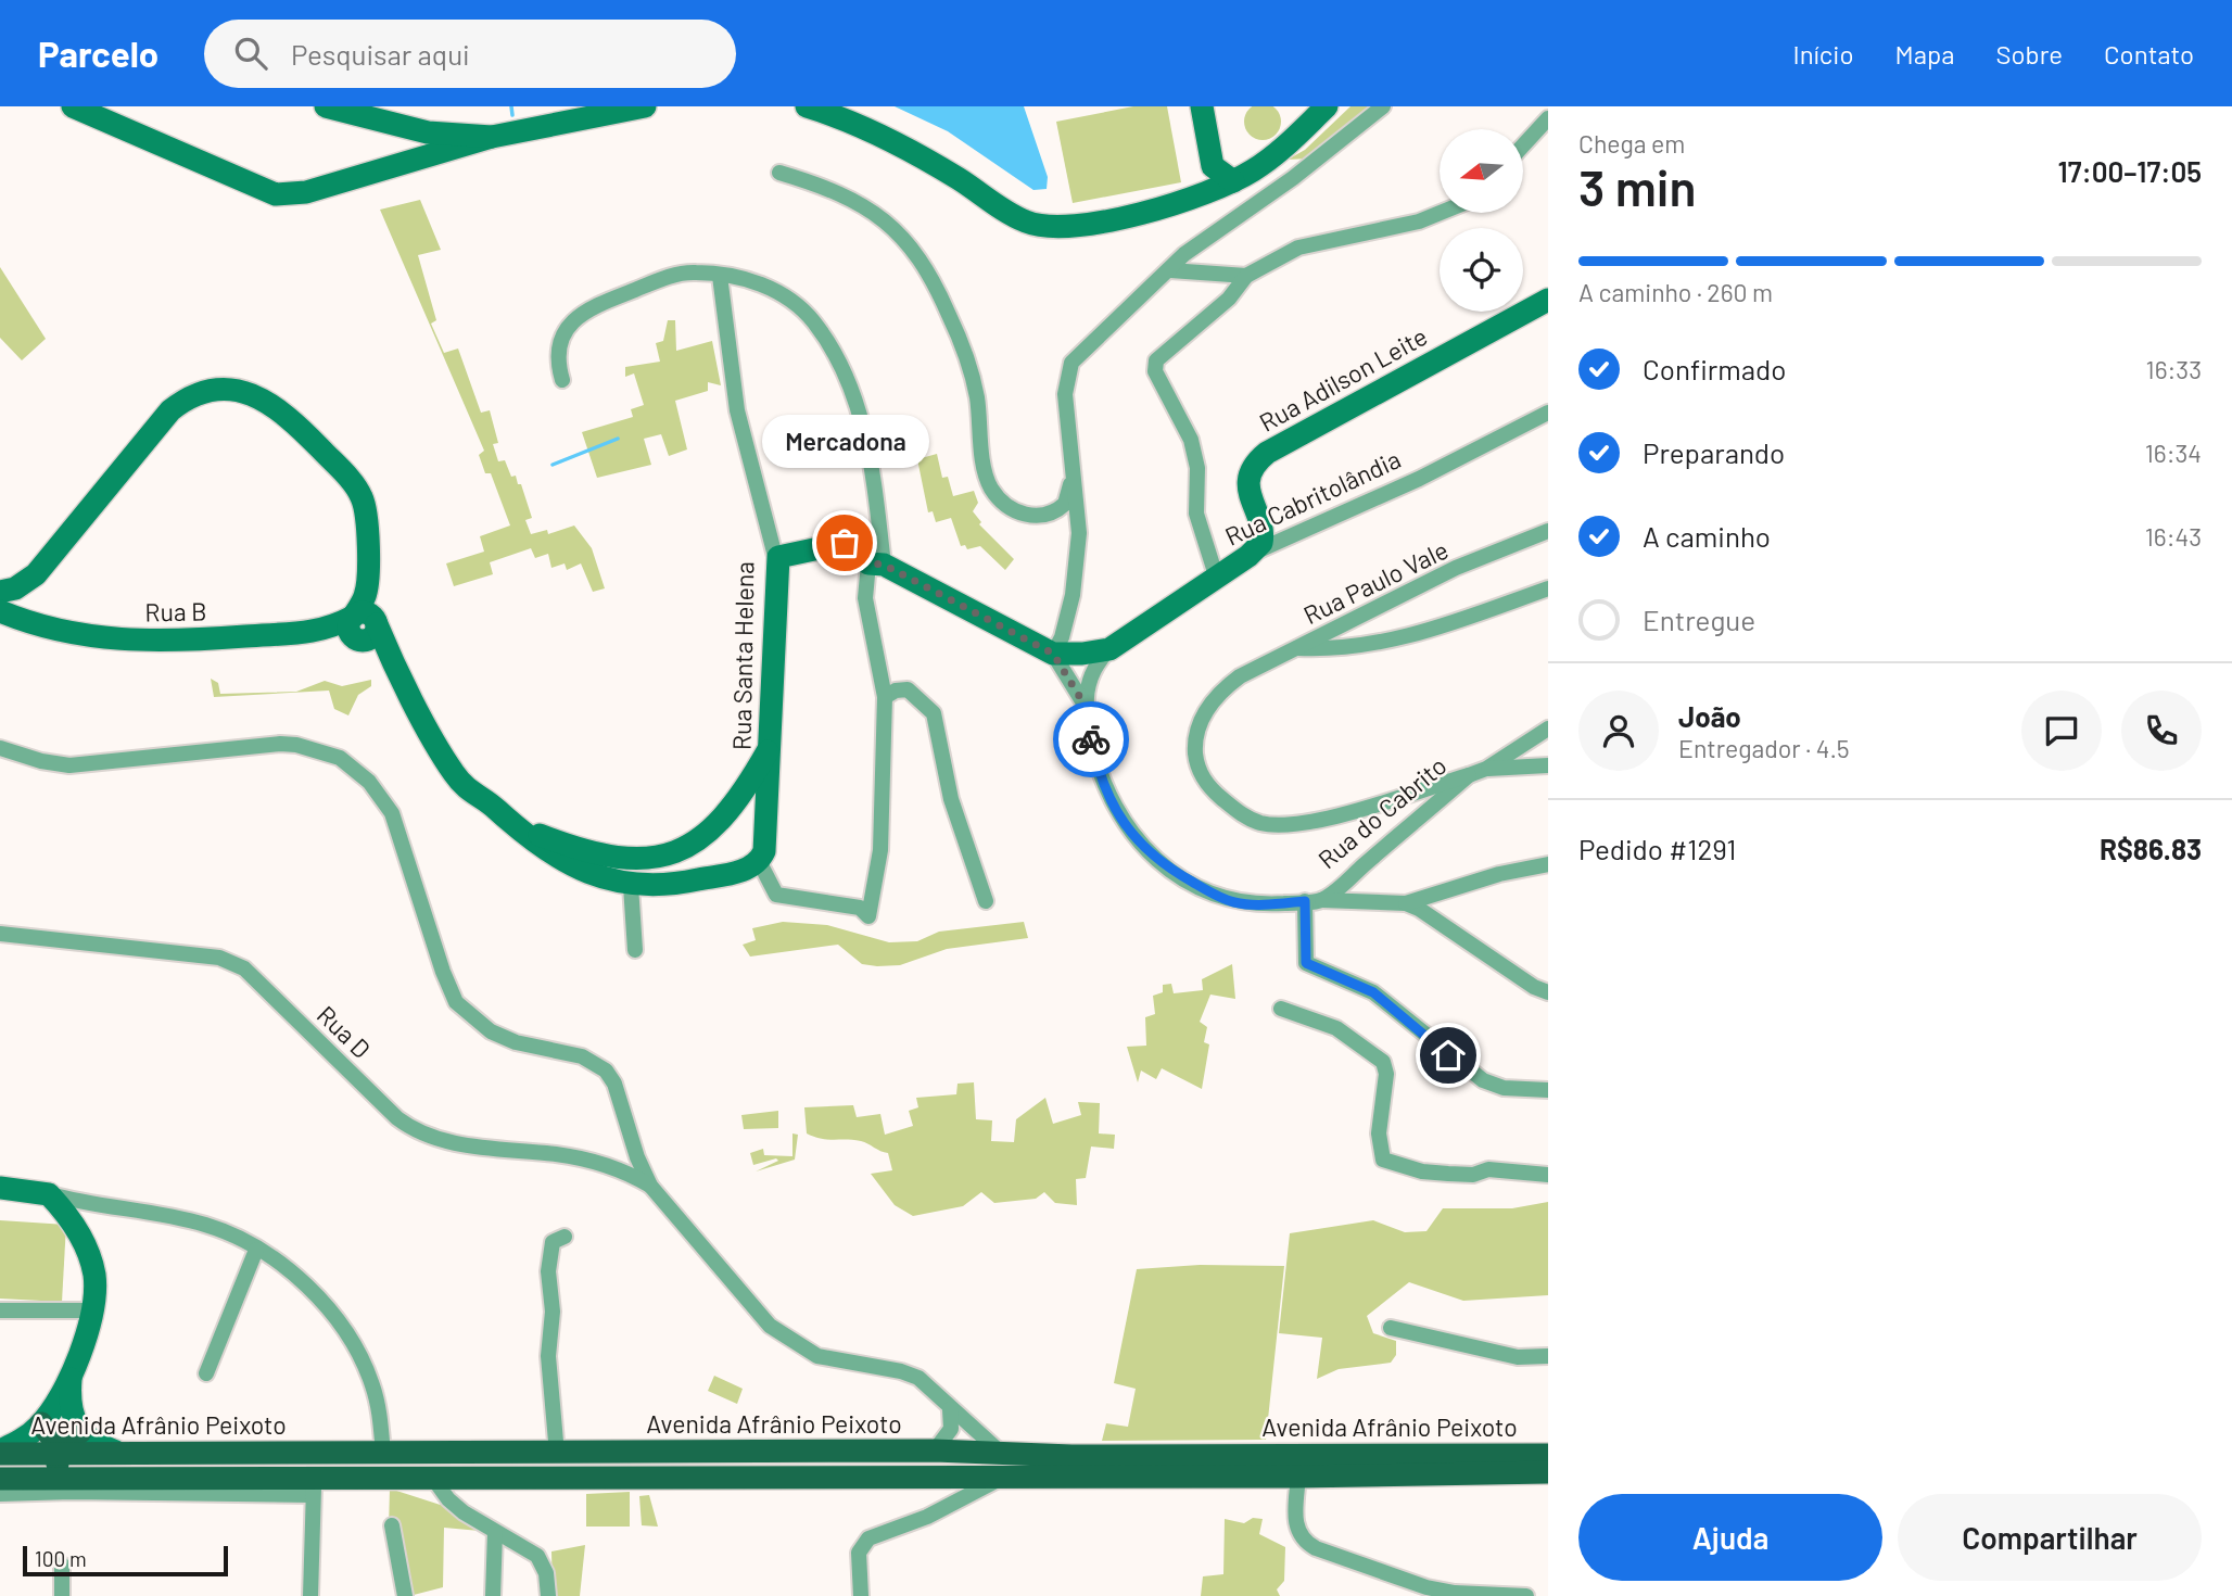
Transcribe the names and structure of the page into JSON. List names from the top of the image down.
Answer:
{
  "streets": {
    "main road": ["Avenida Afrânio Peixoto"],
    "street": [
      "Rua Adilson Leite",
      "Rua Cabritolândia",
      "Rua Paulo Vale",
      "Rua B",
      "Rua Santa Helena",
      "Rua do Cabrito",
      "Rua D"
    ]
  },
  "crossings": [
    ["Rua Adilson Leite", "Rua Cabritolândia"]
  ],
  "places": ["Mercadona"],
  "scale_bar": "100 m",
  "north": "left",
  "page": {
    "header": "Parcelo",
    "search": "Pesquisar aqui",
    "nav": [
      "Início",
      "Mapa",
      "Sobre",
      "Contato"
    ],
    "heading": ["3 min", "Chega em", "17:00–17:05"],
    "panel": [
      "João",
      "Entregador · 4.5",
      "Pedido #1291",
      "R$86.83"
    ],
    "bar": "A caminho · 260 m",
    "list": [
      ["Confirmado", "16:33"],
      ["Preparando", "16:34"],
      ["A caminho", "16:43"],
      "Entregue"
    ],
    "bubble": "Mercadona",
    "buttons": ["Ajuda", "Compartilhar"],
    "scale": "100 m"
  }
}
